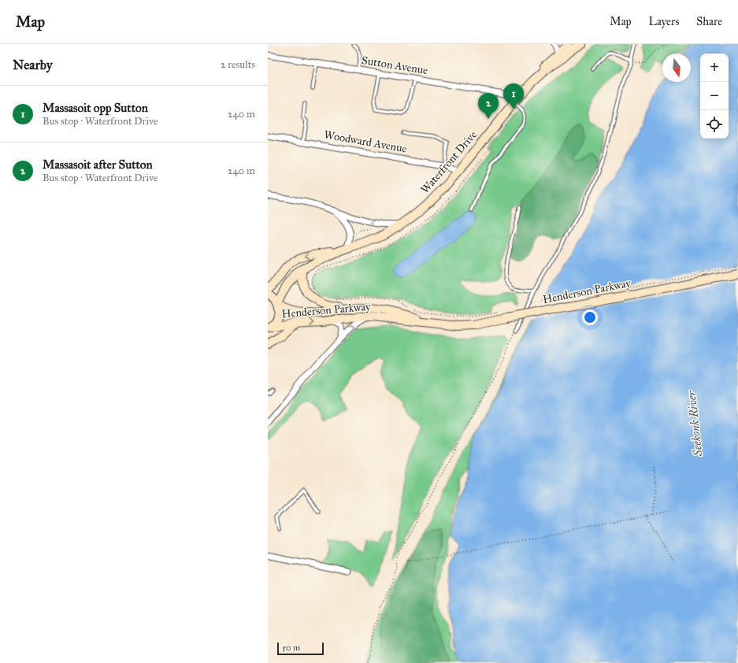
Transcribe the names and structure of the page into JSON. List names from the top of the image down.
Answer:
{
  "streets": {
    "main road": ["Waterfront Drive", "Henderson Parkway"],
    "street": ["Sutton Avenue", "Woodward Avenue"]
  },
  "crossings": [
    ["Sutton Avenue", "Waterfront Drive"],
    ["Woodward Avenue", "Waterfront Drive"],
    ["Waterfront Drive", "Henderson Parkway"]
  ],
  "water": ["Seekonk River"],
  "scale_bar": "50 m",
  "north": "bottom",
  "page": {
    "header": "Map",
    "nav": ["Map", "Layers", "Share"],
    "heading": ["Nearby", "2 results"],
    "map_buttons": ["+", "−"],
    "pins": ["1", "2"],
    "list": [
      {
        "mark": "1",
        "name": "Massasoit opp Sutton",
        "note": "Bus stop · Waterfront Drive",
        "value": "240 m"
      },
      {
        "mark": "2",
        "name": "Massasoit after Sutton",
        "note": "Bus stop · Waterfront Drive",
        "value": "240 m"
      }
    ],
    "scale": "50 m"
  }
}
